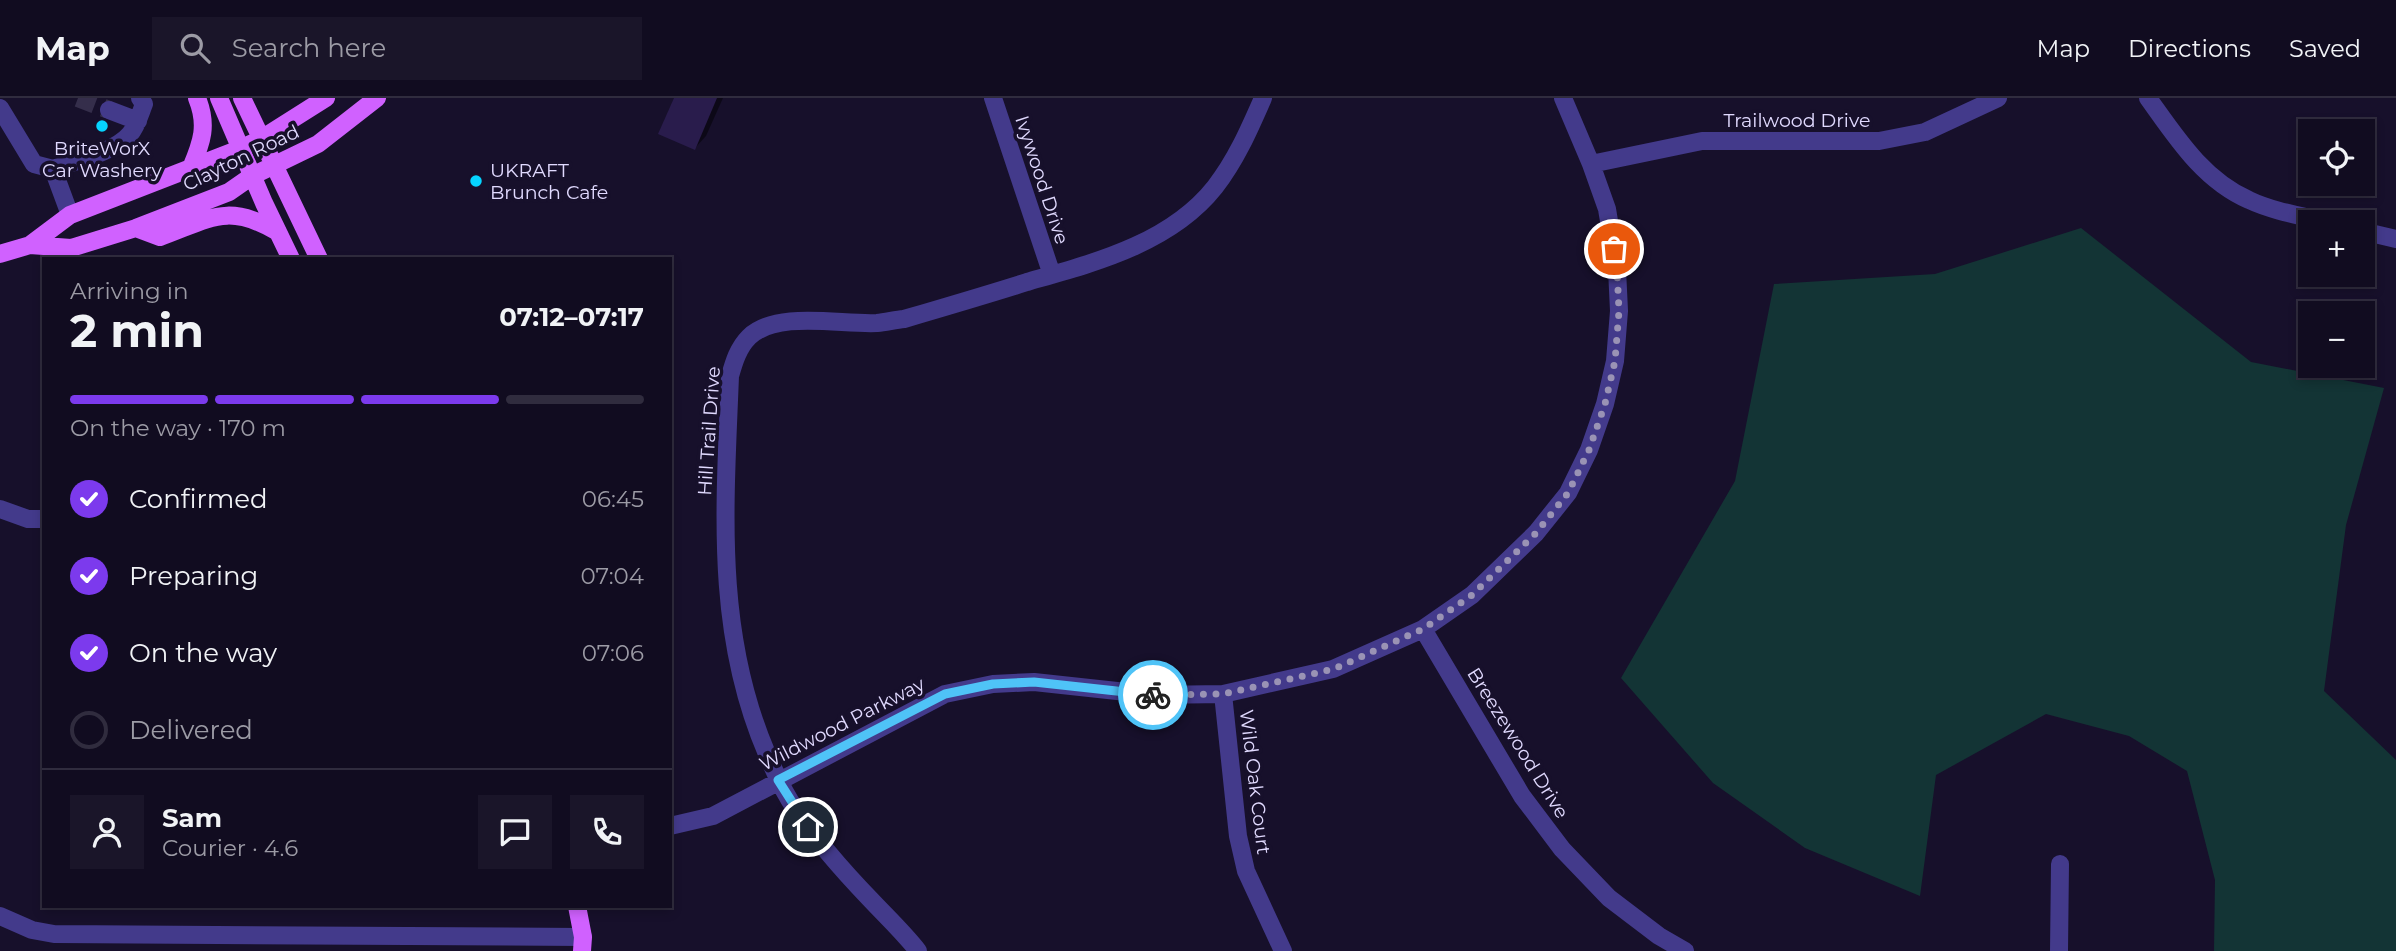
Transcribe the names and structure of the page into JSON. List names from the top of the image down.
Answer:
{
  "streets": {
    "main road": ["Clayton Road"],
    "street": [
      "Trailwood Drive",
      "Ivywood Drive",
      "Hill Trail Drive",
      "Wildwood Parkway",
      "Breezewood Drive",
      "Wild Oak Court"
    ]
  },
  "crossings": [
    ["Trailwood Drive", "Wildwood Parkway"],
    ["Ivywood Drive", "Hill Trail Drive"],
    ["Hill Trail Drive", "Wildwood Parkway"],
    ["Wildwood Parkway", "Breezewood Drive"],
    ["Wildwood Parkway", "Wild Oak Court"]
  ],
  "places": ["BriteWorX Car Washery", "UKRAFT Brunch Cafe"],
  "page": {
    "header": "Map",
    "search": "Search here",
    "nav": ["Map", "Directions", "Saved"],
    "map_buttons": ["+", "−"],
    "heading": ["2 min", "Arriving in", "07:12–07:17"],
    "panel": ["Sam", "Courier · 4.6"],
    "bar": "On the way · 170 m",
    "list": [
      ["Confirmed", "06:45"],
      ["Preparing", "07:04"],
      ["On the way", "07:06"],
      "Delivered"
    ]
  }
}
